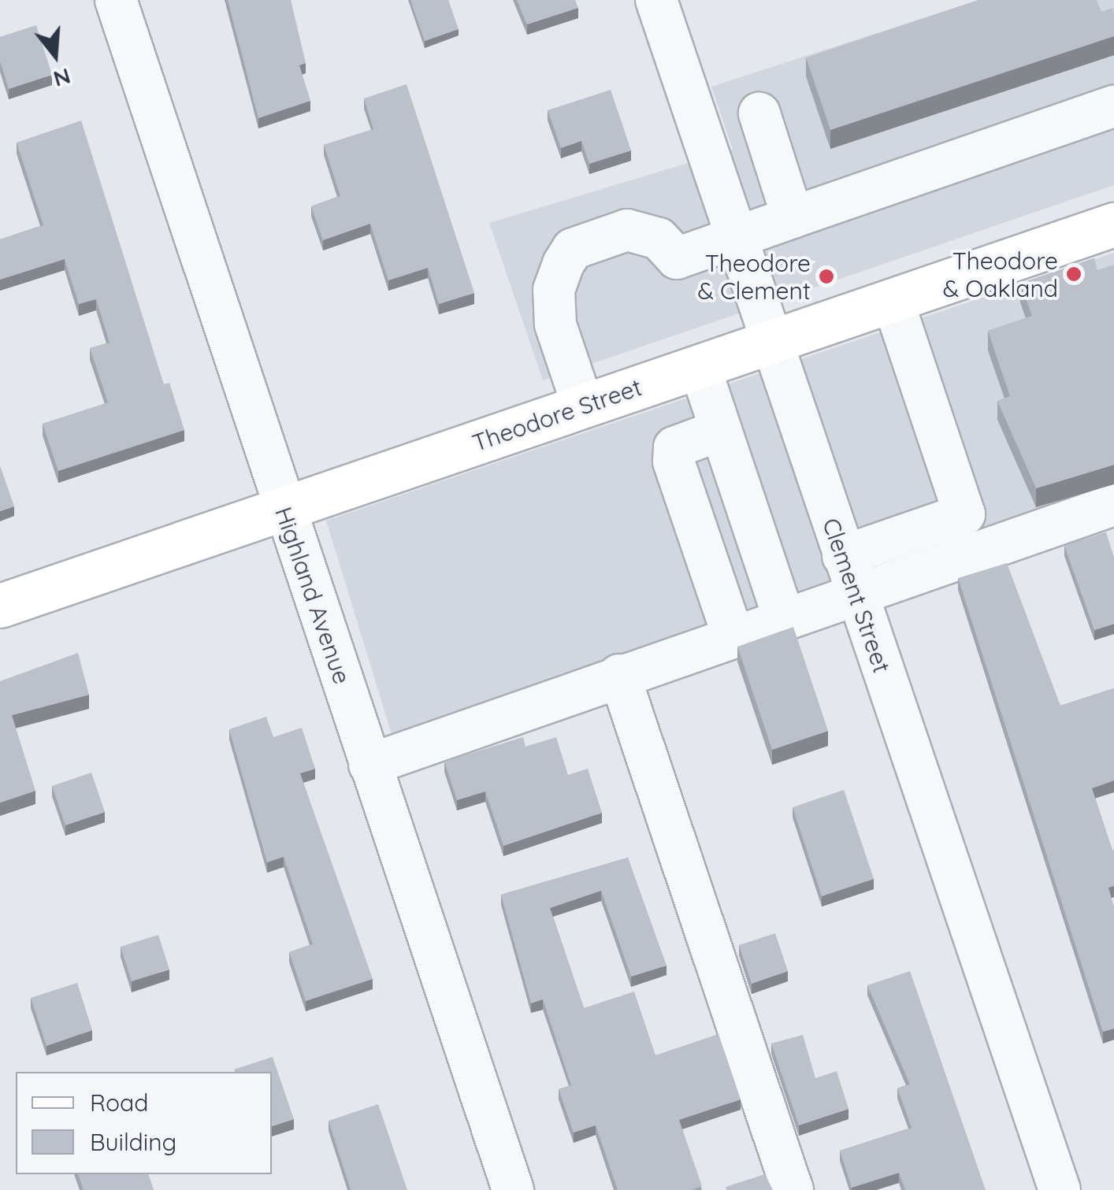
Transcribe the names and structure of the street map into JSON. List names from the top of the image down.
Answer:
{
  "streets": {
    "main road": ["Theodore Street"],
    "street": ["Highland Avenue", "Clement Street"]
  },
  "crossings": [
    ["Theodore Street", "Highland Avenue"],
    ["Theodore Street", "Clement Street"]
  ],
  "places": ["Theodore & Oakland", "Theodore & Clement"],
  "legend": ["Road", "Building"],
  "north": "bottom"
}
